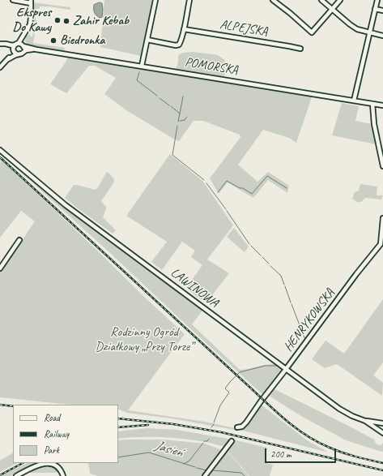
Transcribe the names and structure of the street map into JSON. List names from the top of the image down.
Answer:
{
  "streets": {
    "street": [
      "ALPEJSKA",
      "POMORSKA",
      "LAWINOWA",
      "HENRYKOWSKA"
    ]
  },
  "crossings": [
    ["LAWINOWA", "HENRYKOWSKA"]
  ],
  "water": ["Jasień"],
  "parks": ["Rodzinny Ogród Działkowy „Przy Torze”"],
  "places": ["Ekspres Do Kawy", "Zahir Kebab", "Biedronka"],
  "legend": ["Road", "Railway", "Park"],
  "scale_bar": "200 m"
}
